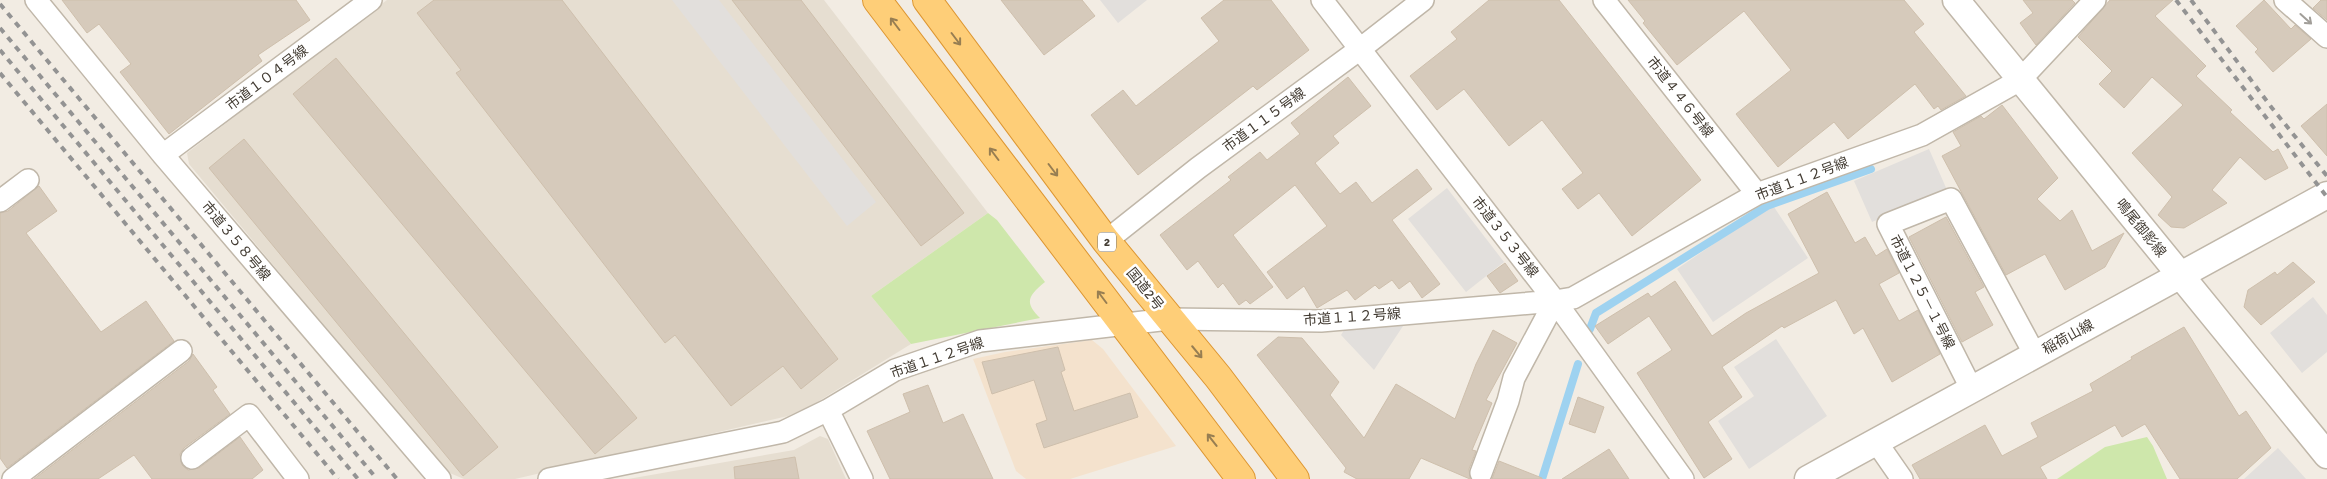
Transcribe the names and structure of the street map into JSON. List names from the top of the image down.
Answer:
{
  "streets": {
    "highway": ["2", "国道2号"],
    "street": [
      "市道１０４号線",
      "市道４４６号線",
      "市道１１５号線",
      "市道１１２号線",
      "鳴尾御影線",
      "市道３５３号線",
      "市道３５８号線",
      "市道１２５－１号線",
      "稲荷山線"
    ]
  },
  "crossings": [
    ["市道１０４号線", "市道３５８号線"],
    ["市道４４６号線", "市道１１２号線"],
    ["市道１１５号線", "市道３５３号線"],
    ["市道１１５号線", "国道2号"],
    ["市道１１２号線", "鳴尾御影線"],
    ["市道１１２号線", "市道３５３号線"],
    ["市道１１２号線", "国道2号"],
    ["鳴尾御影線", "稲荷山線"],
    ["市道１２５－１号線", "稲荷山線"]
  ]
}
